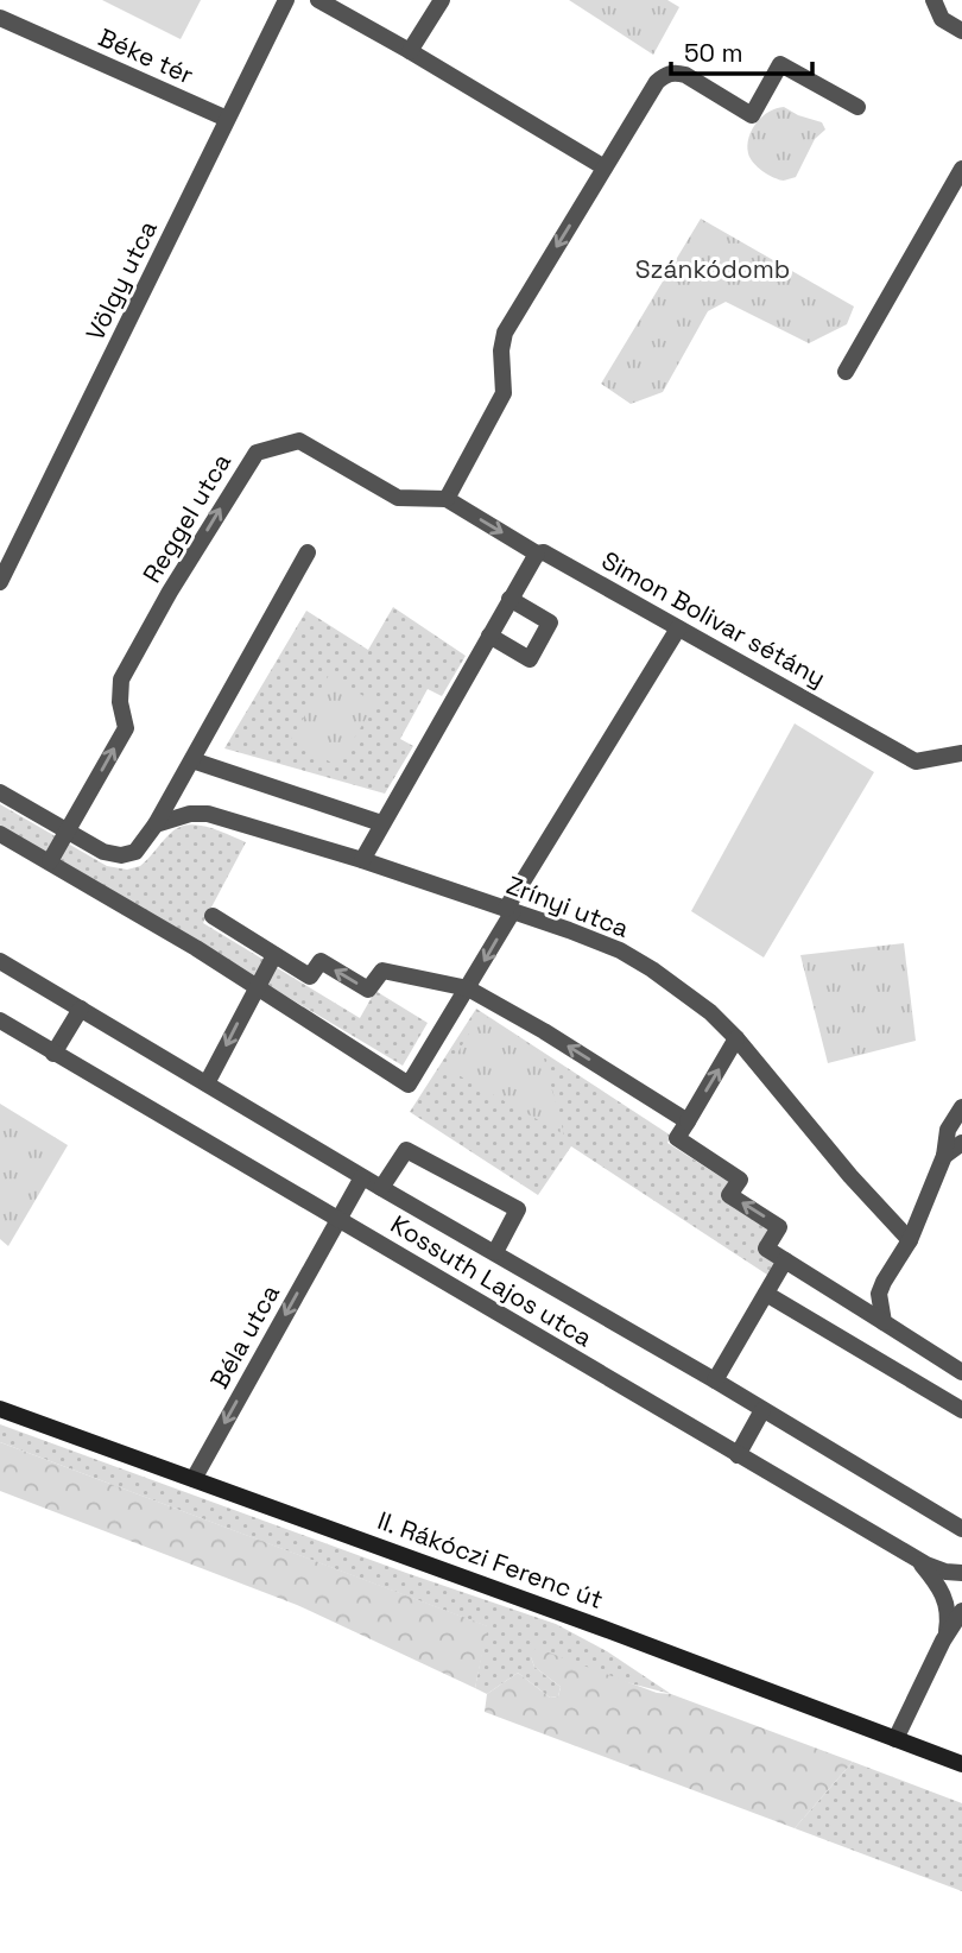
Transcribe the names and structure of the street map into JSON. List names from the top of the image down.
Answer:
{
  "streets": {
    "main road": ["II. Rákóczi Ferenc út"],
    "street": [
      "Béke tér",
      "Völgy utca",
      "Reggel utca",
      "Simon Bolivar sétány",
      "Zrínyi utca",
      "Kossuth Lajos utca",
      "Béla utca"
    ]
  },
  "crossings": [
    ["Béke tér", "Völgy utca"],
    ["Reggel utca", "Simon Bolivar sétány"],
    ["Kossuth Lajos utca", "Béla utca"],
    ["Béla utca", "II. Rákóczi Ferenc út"]
  ],
  "one_way": ["Béla utca"],
  "parks": ["Szánkódomb"],
  "scale_bar": "50 m"
}
